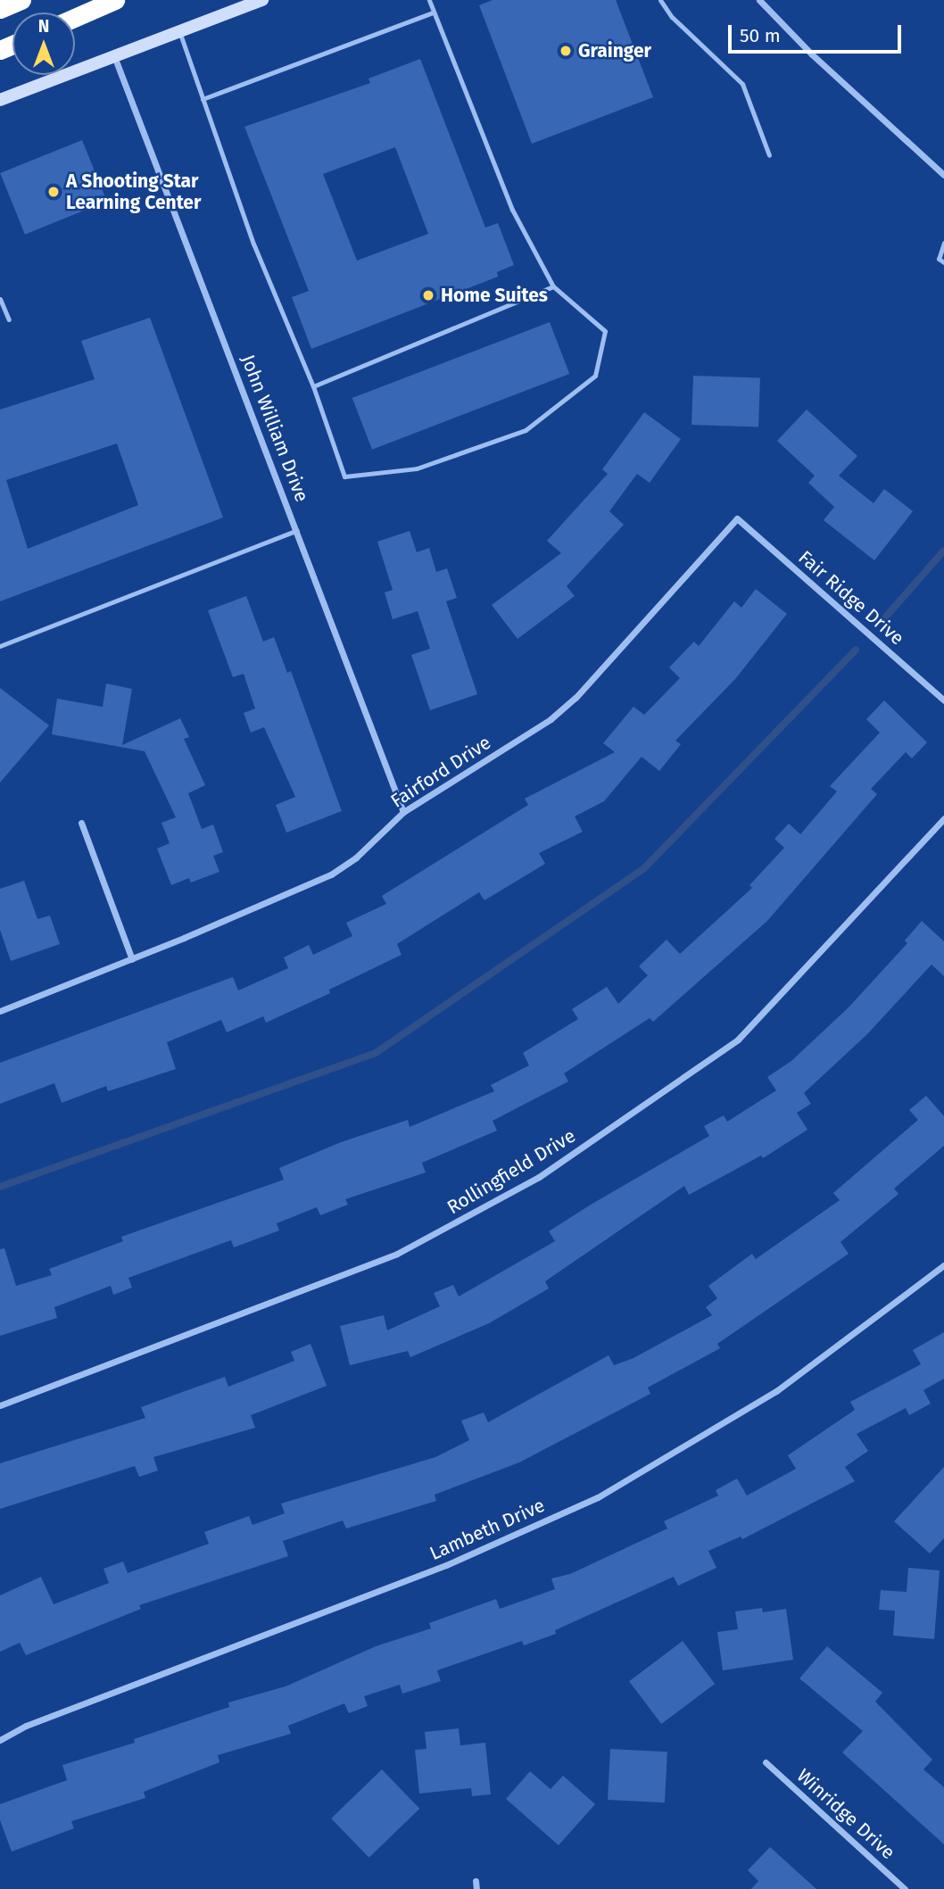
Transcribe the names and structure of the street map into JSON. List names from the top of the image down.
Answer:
{
  "streets": {
    "street": [
      "John William Drive",
      "Fair Ridge Drive",
      "Fairford Drive",
      "Rollingfield Drive",
      "Lambeth Drive",
      "Winridge Drive"
    ]
  },
  "crossings": [
    ["John William Drive", "Fairford Drive"],
    ["Fair Ridge Drive", "Fairford Drive"]
  ],
  "places": ["Grainger", "A Shooting Star Learning Center", "Home Suites"],
  "scale_bar": "50 m",
  "north": "top"
}
